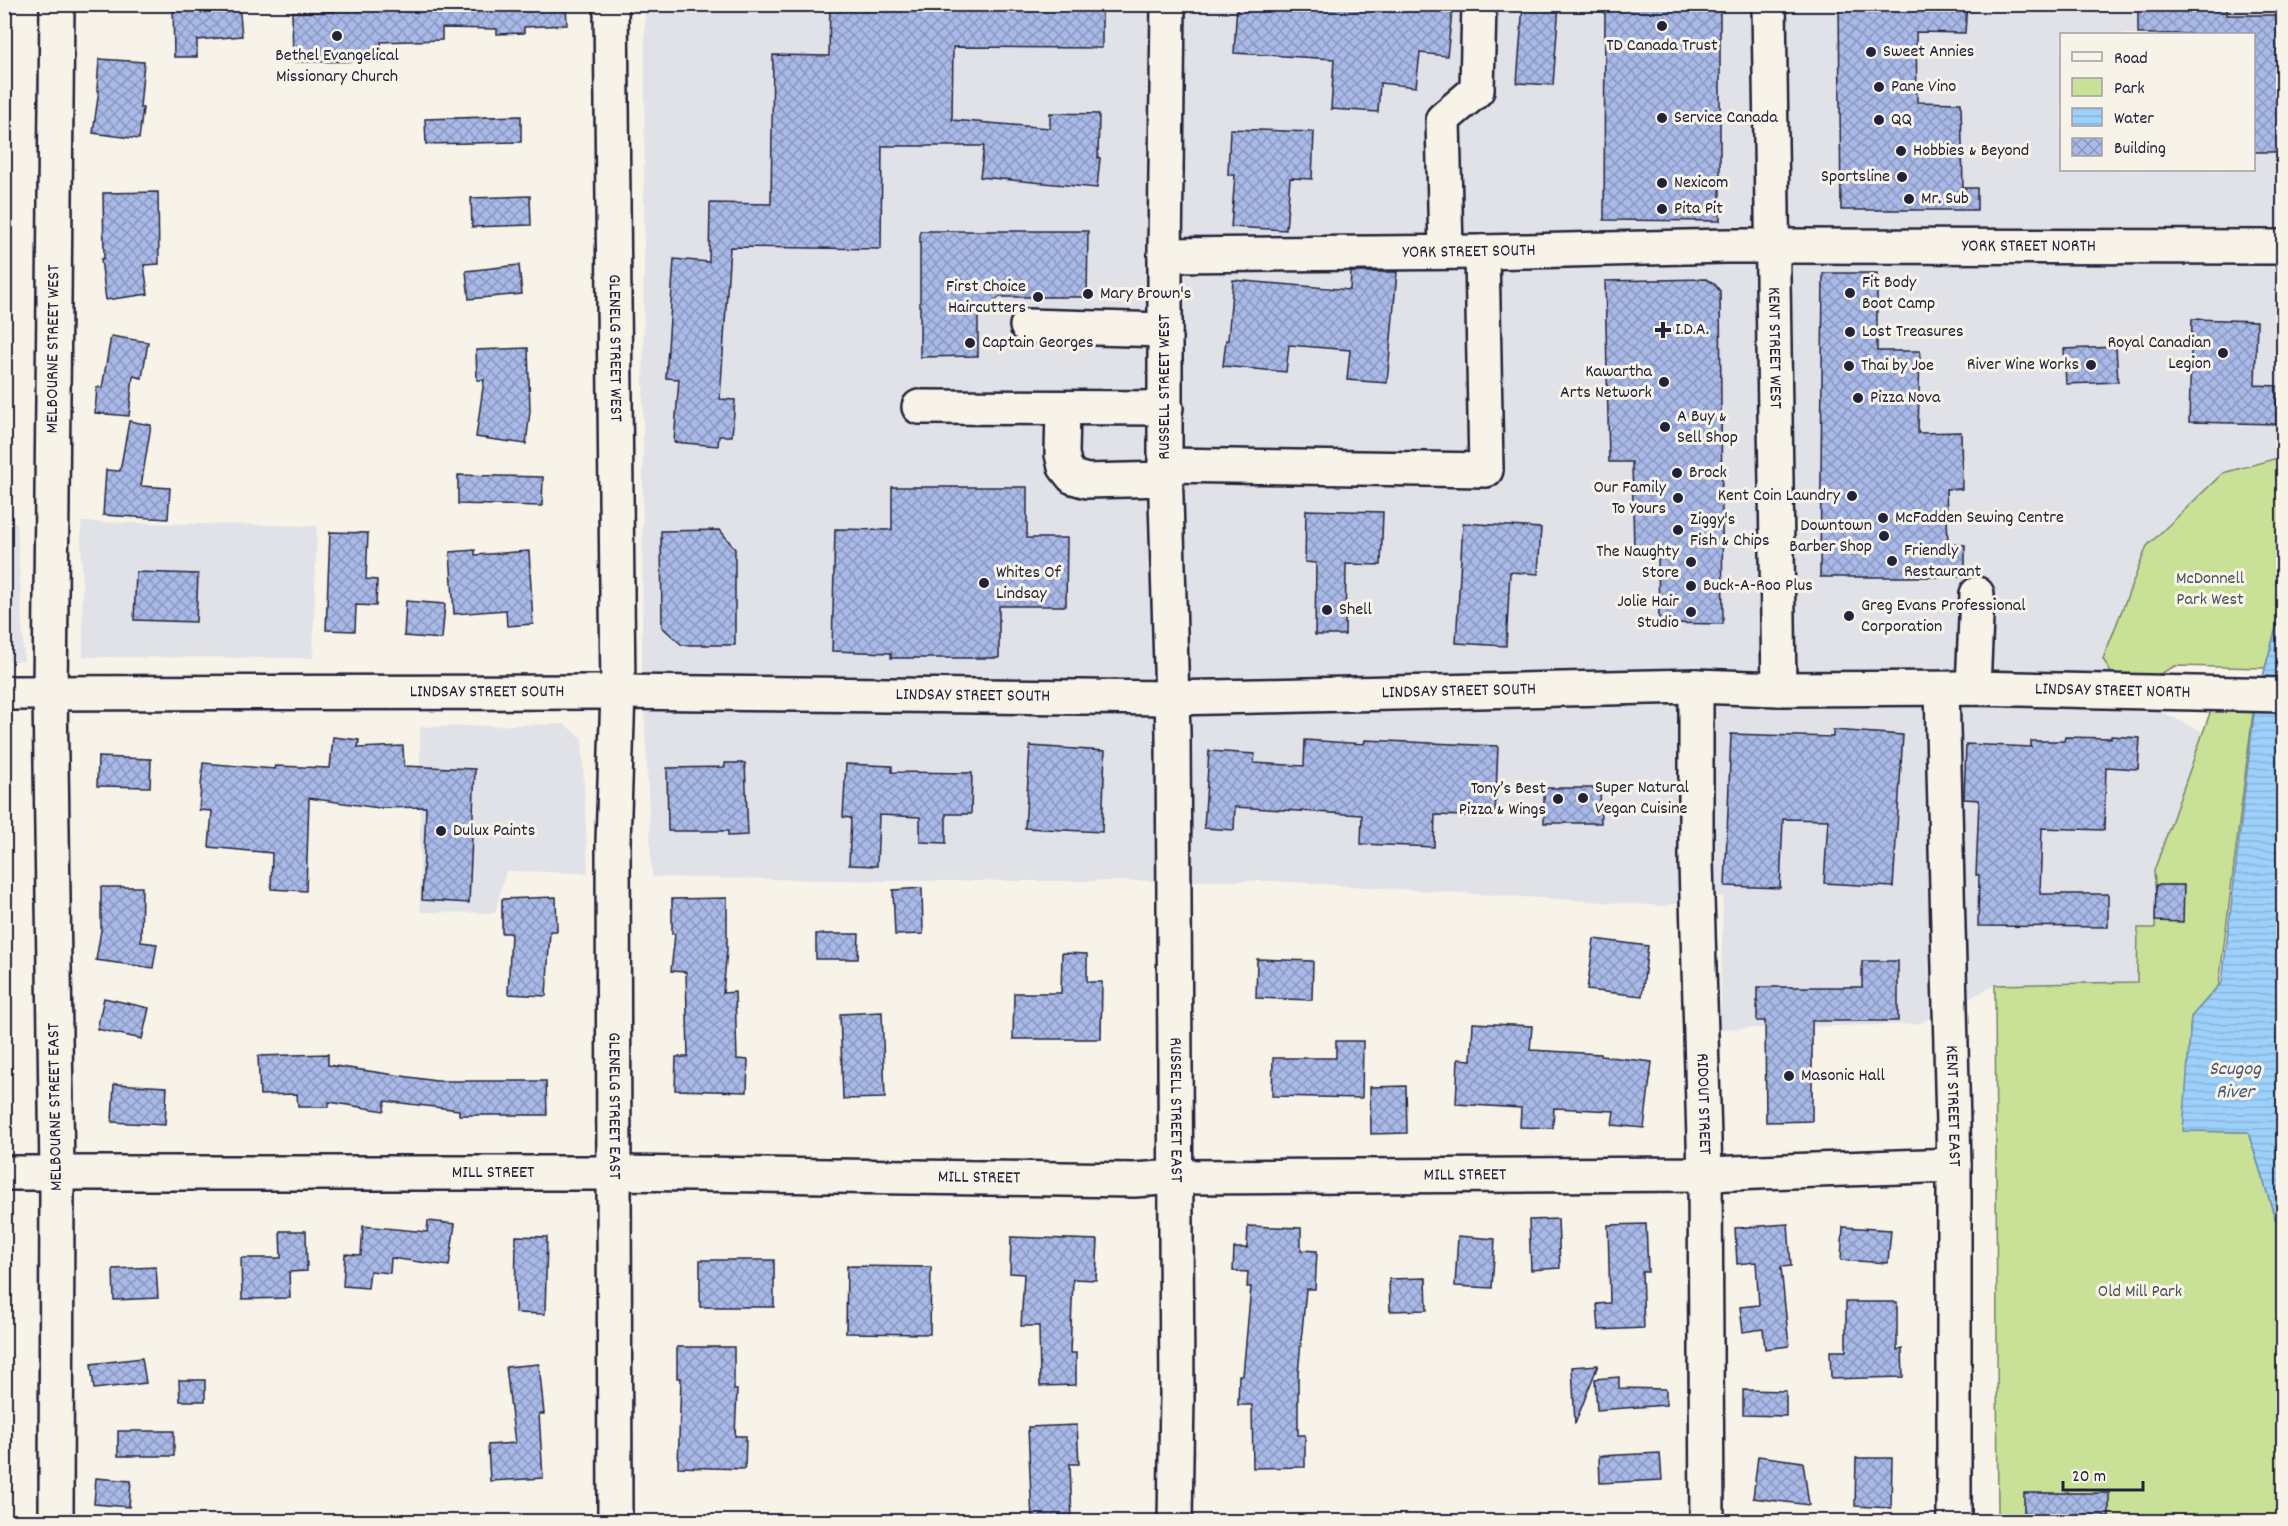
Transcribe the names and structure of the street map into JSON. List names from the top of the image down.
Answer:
{
  "streets": {
    "street": [
      "YORK STREET NORTH",
      "YORK STREET SOUTH",
      "KENT STREET WEST",
      "GLENELG STREET WEST",
      "MELBOURNE STREET WEST",
      "RUSSELL STREET WEST",
      "LINDSAY STREET SOUTH",
      "LINDSAY STREET NORTH",
      "RIDOUT STREET",
      "KENT STREET EAST",
      "MELBOURNE STREET EAST",
      "GLENELG STREET EAST",
      "RUSSELL STREET EAST",
      "MILL STREET"
    ]
  },
  "crossings": [
    ["YORK STREET NORTH", "YORK STREET SOUTH"],
    ["YORK STREET NORTH", "KENT STREET WEST"],
    ["YORK STREET SOUTH", "KENT STREET WEST"],
    ["YORK STREET SOUTH", "RUSSELL STREET WEST"],
    ["KENT STREET WEST", "LINDSAY STREET SOUTH"],
    ["GLENELG STREET WEST", "LINDSAY STREET SOUTH"],
    ["GLENELG STREET WEST", "GLENELG STREET EAST"],
    ["MELBOURNE STREET WEST", "LINDSAY STREET SOUTH"],
    ["MELBOURNE STREET WEST", "MELBOURNE STREET EAST"],
    ["RUSSELL STREET WEST", "LINDSAY STREET SOUTH"],
    ["RUSSELL STREET WEST", "RUSSELL STREET EAST"],
    ["LINDSAY STREET SOUTH", "LINDSAY STREET NORTH"],
    ["LINDSAY STREET SOUTH", "RIDOUT STREET"],
    ["LINDSAY STREET SOUTH", "KENT STREET EAST"],
    ["LINDSAY STREET SOUTH", "MELBOURNE STREET EAST"],
    ["LINDSAY STREET SOUTH", "GLENELG STREET EAST"],
    ["LINDSAY STREET SOUTH", "RUSSELL STREET EAST"],
    ["LINDSAY STREET NORTH", "KENT STREET EAST"],
    ["RIDOUT STREET", "MILL STREET"],
    ["KENT STREET EAST", "MILL STREET"],
    ["MELBOURNE STREET EAST", "MILL STREET"],
    ["GLENELG STREET EAST", "MILL STREET"],
    ["RUSSELL STREET EAST", "MILL STREET"]
  ],
  "water": ["Scugog River"],
  "parks": ["McDonnell Park West", "Old Mill Park"],
  "places": {
    "other": [
      "TD Canada Trust",
      "Bethel Evangelical Missionary Church",
      "Sweet Annies",
      "Pane Vino",
      "Service Canada",
      "QQ",
      "Hobbies & Beyond",
      "Sportsline",
      "Nexicom",
      "Mr. Sub",
      "Pita Pit",
      "Fit Body Boot Camp",
      "Mary Brown's",
      "First Choice Haircutters",
      "Lost Treasures",
      "Captain Georges",
      "Royal Canadian Legion",
      "River Wine Works",
      "Thai by Joe",
      "Kawartha Arts Network",
      "Pizza Nova",
      "A Buy & Sell Shop",
      "Brock",
      "Kent Coin Laundry",
      "Our Family To Yours",
      "McFadden Sewing Centre",
      "Ziggy's Fish & Chips",
      "Downtown Barber Shop",
      "Friendly Restaurant",
      "The Naughty Store",
      "Whites Of Lindsay",
      "Buck-A-Roo Plus",
      "Shell",
      "Jolie Hair Studio",
      "Greg Evans Professional Corporation",
      "Super Natural Vegan Cuisine",
      "Tony’s Best Pizza & Wings",
      "Dulux Paints",
      "Masonic Hall"
    ],
    "health": ["I.D.A."]
  },
  "legend": [
    "Road",
    "Park",
    "Water",
    "Building"
  ],
  "scale_bar": "20 m"
}
